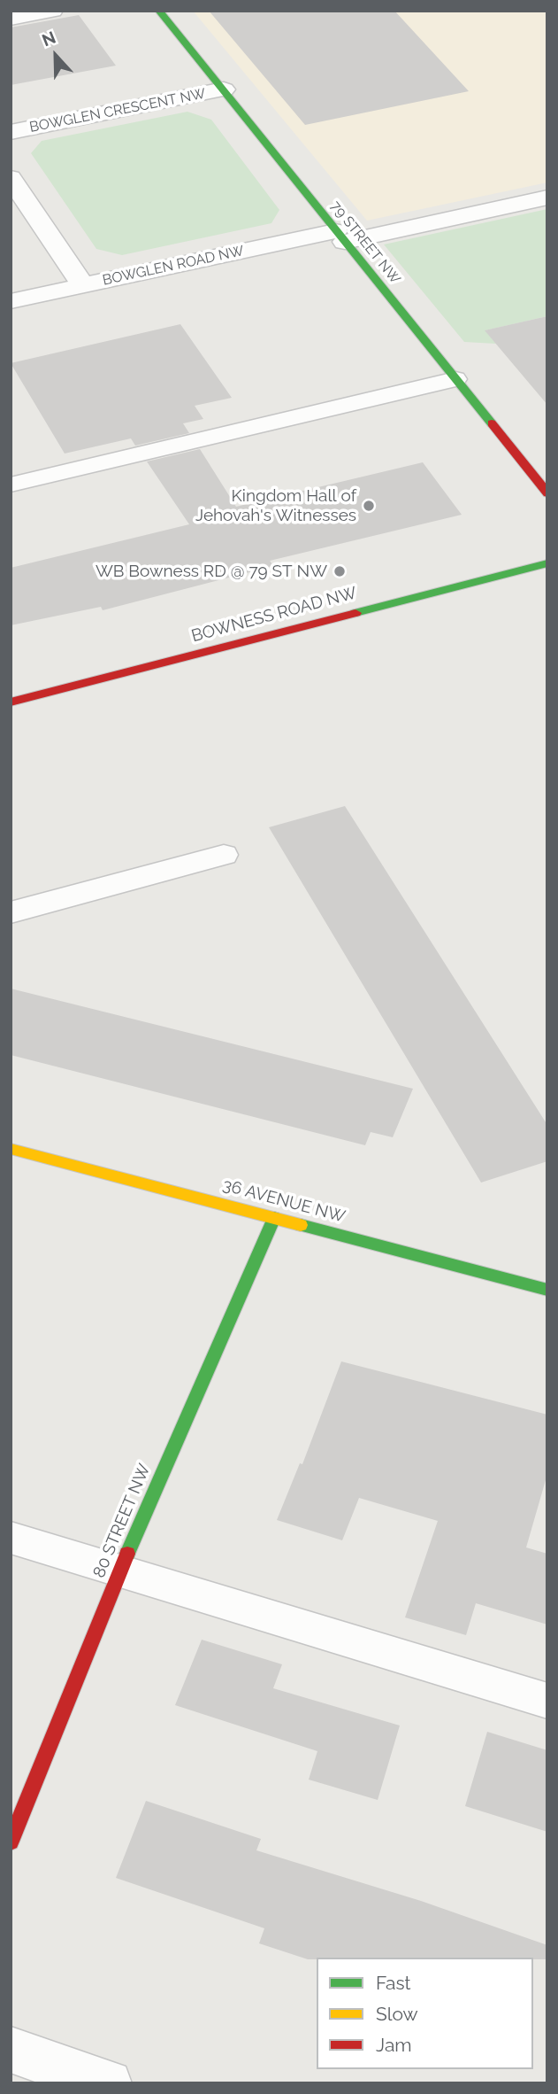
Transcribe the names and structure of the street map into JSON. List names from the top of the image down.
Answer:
{
  "streets": {
    "street": [
      "BOWGLEN CRESCENT NW",
      "79 STREET NW",
      "BOWGLEN ROAD NW",
      "BOWNESS ROAD NW",
      "36 AVENUE NW",
      "80 STREET NW"
    ]
  },
  "crossings": [
    ["BOWGLEN CRESCENT NW", "79 STREET NW"],
    ["79 STREET NW", "BOWGLEN ROAD NW"],
    ["36 AVENUE NW", "80 STREET NW"]
  ],
  "places": ["Kingdom Hall of Jehovah's Witnesses", "WB Bowness RD @ 79 ST NW"],
  "legend": ["Fast", "Slow", "Jam"],
  "north": "top"
}
